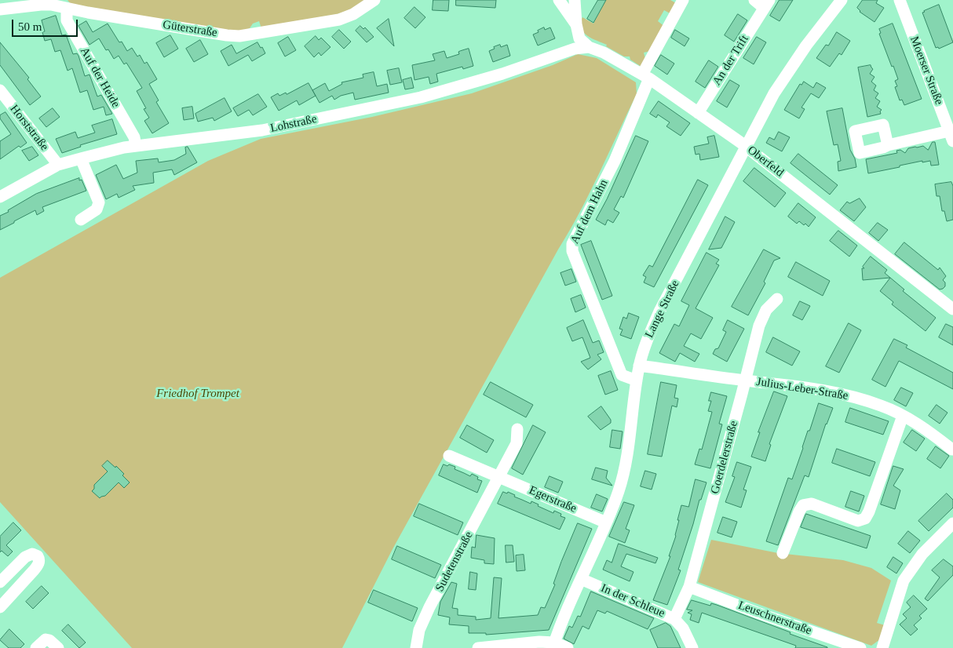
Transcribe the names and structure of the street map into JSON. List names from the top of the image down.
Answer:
{
  "streets": {
    "street": [
      "Güterstraße",
      "An der Trift",
      "Moerser Straße",
      "Auf der Heide",
      "Lohstraße",
      "Horststraße",
      "Oberfeld",
      "Auf dem Hahn",
      "Lange Straße",
      "Julius-Leber-Straße",
      "Goerdelerstraße",
      "Egerstraße",
      "Sudetenstraße",
      "In der Schleue",
      "Leuschnerstraße"
    ]
  },
  "crossings": [
    ["Güterstraße", "Auf der Heide"],
    ["An der Trift", "Oberfeld"],
    ["Auf der Heide", "Lohstraße"],
    ["Lohstraße", "Horststraße"],
    ["Lohstraße", "Oberfeld"],
    ["Oberfeld", "Auf dem Hahn"],
    ["Oberfeld", "Lange Straße"],
    ["Auf dem Hahn", "Lange Straße"],
    ["Lange Straße", "Julius-Leber-Straße"],
    ["Lange Straße", "Egerstraße"],
    ["Lange Straße", "In der Schleue"],
    ["Julius-Leber-Straße", "Goerdelerstraße"],
    ["Goerdelerstraße", "In der Schleue"],
    ["Goerdelerstraße", "Leuschnerstraße"],
    ["Egerstraße", "Sudetenstraße"]
  ],
  "parks": ["Friedhof Trompet"],
  "scale_bar": "50 m"
}
